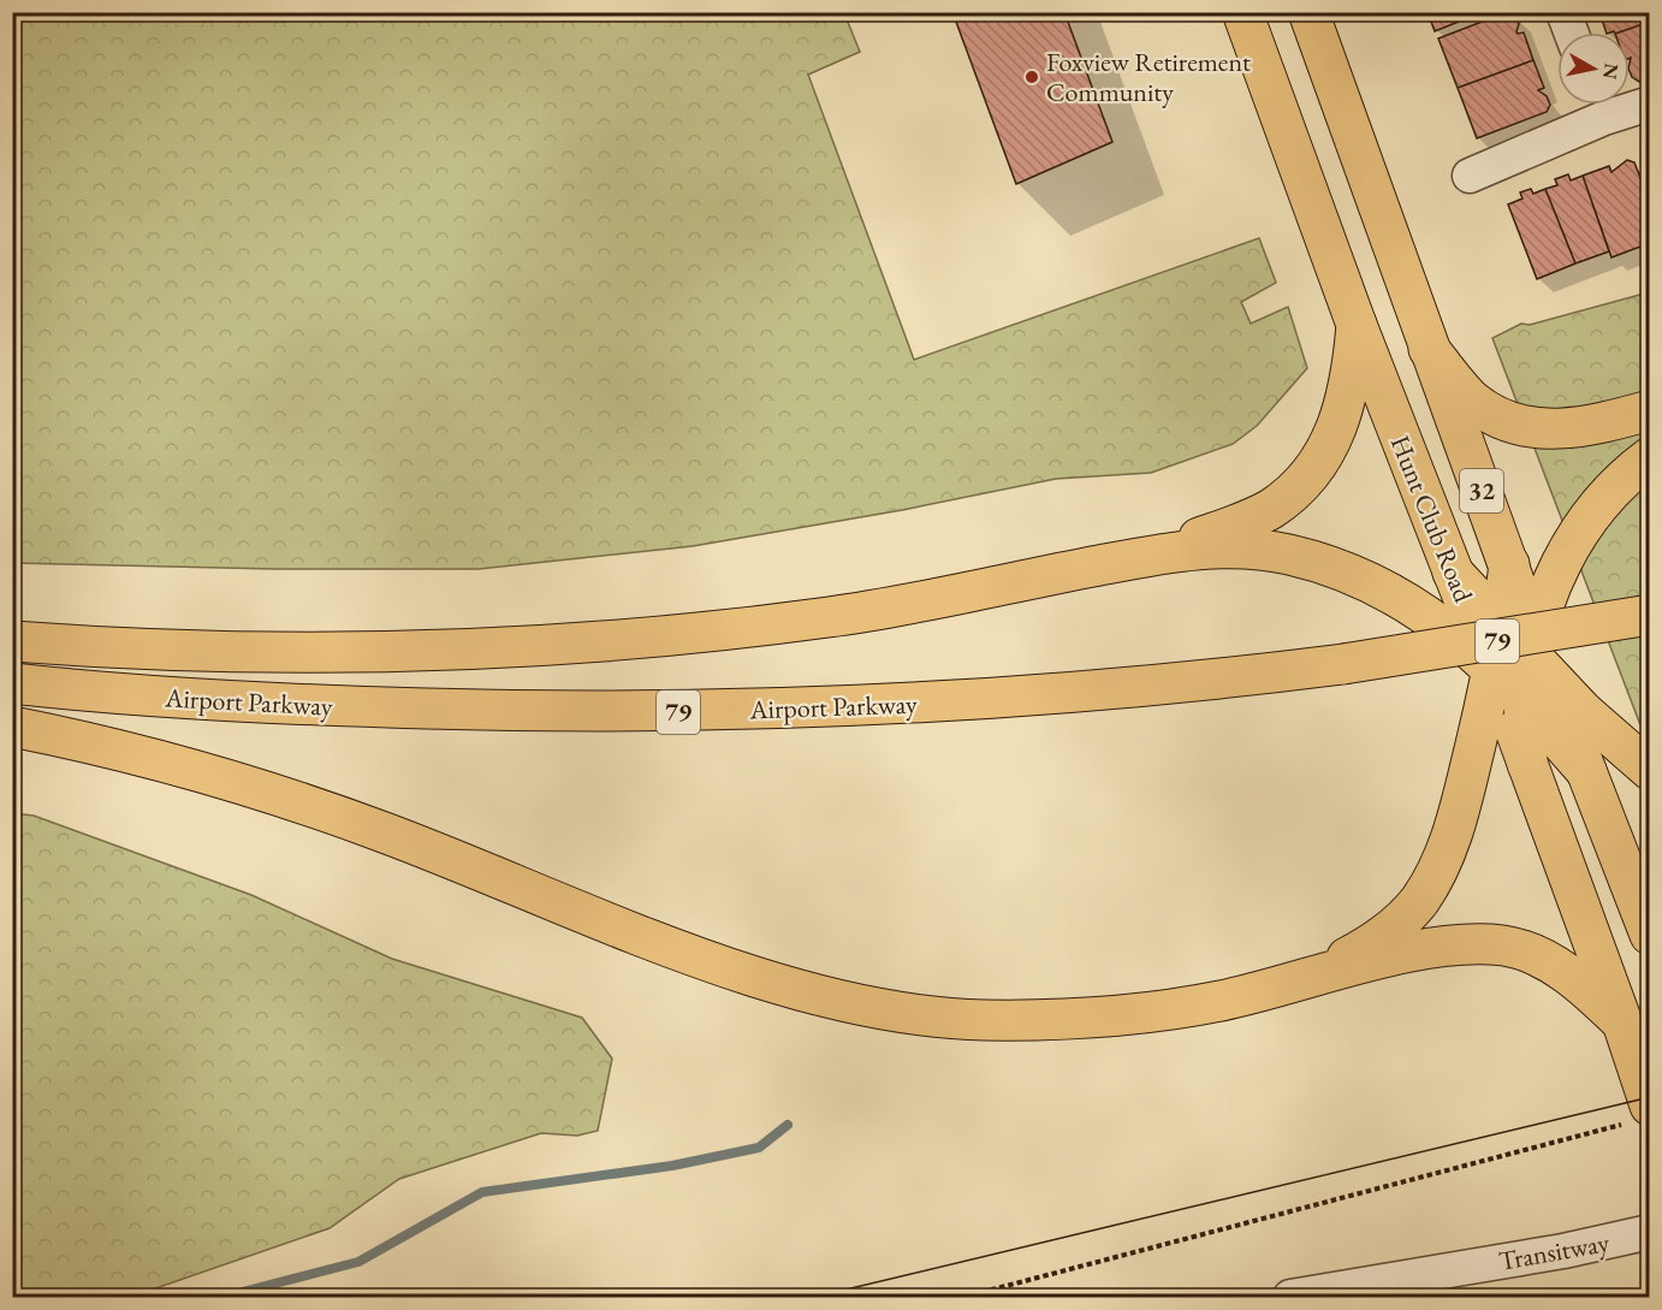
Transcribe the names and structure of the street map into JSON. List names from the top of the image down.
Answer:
{
  "streets": {
    "main road": [
      "32",
      "Hunt Club Road",
      "79",
      "Airport Parkway"
    ],
    "street": ["Transitway"]
  },
  "places": ["Foxview Retirement Community"],
  "north": "right"
}
